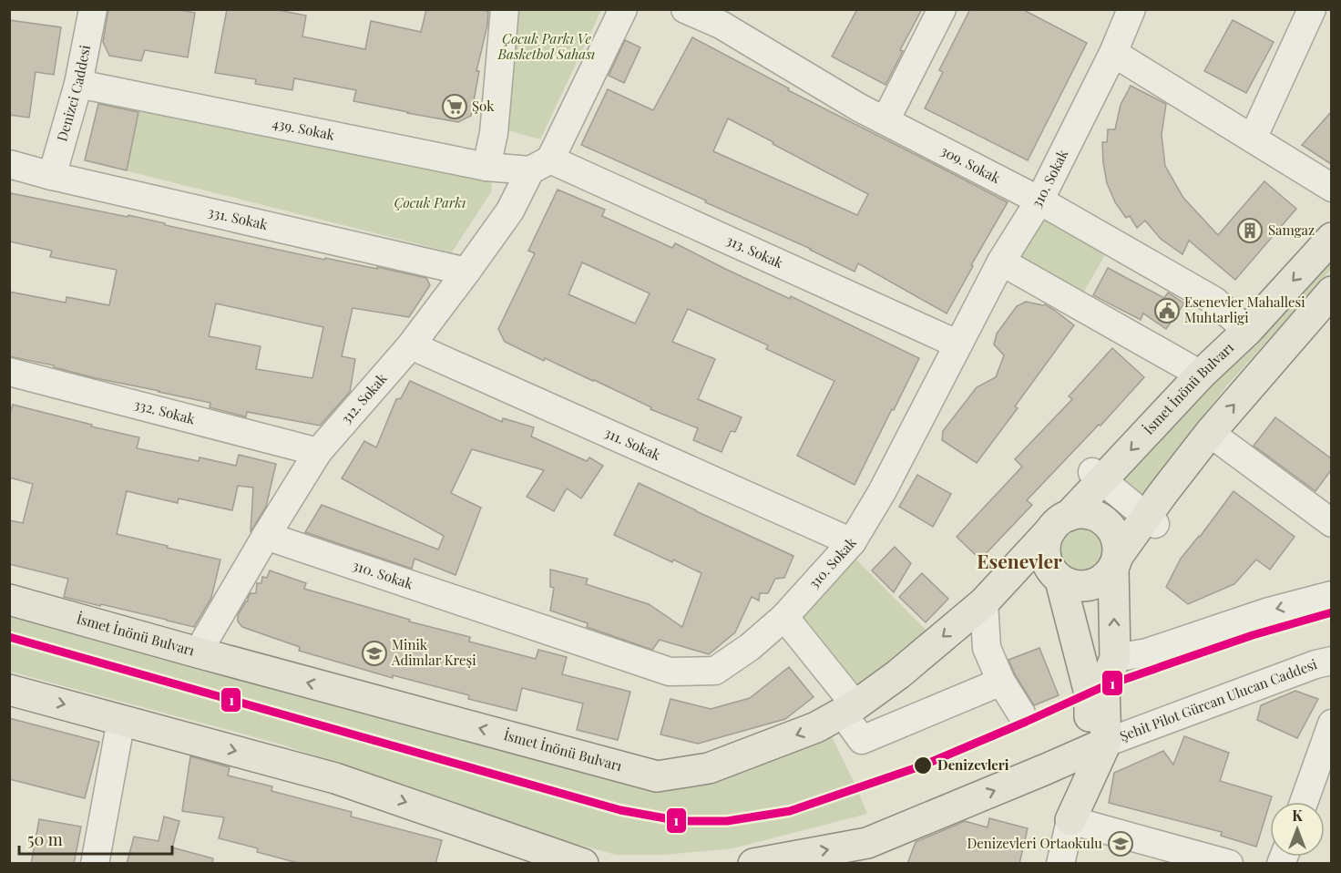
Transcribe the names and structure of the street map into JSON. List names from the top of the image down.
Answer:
{
  "streets": {
    "main road": ["İsmet İnönü Bulvarı"],
    "street": [
      "Denizci Caddesi",
      "439. Sokak",
      "309. Sokak",
      "310. Sokak",
      "331. Sokak",
      "313. Sokak",
      "312. Sokak",
      "332. Sokak",
      "311. Sokak",
      "Şehit Pilot Gürcan Ulucan Caddesi"
    ]
  },
  "crossings": [
    ["Denizci Caddesi", "439. Sokak"],
    ["Denizci Caddesi", "331. Sokak"],
    ["439. Sokak", "313. Sokak"],
    ["439. Sokak", "312. Sokak"],
    ["309. Sokak", "310. Sokak"],
    ["309. Sokak", "İsmet İnönü Bulvarı"],
    ["310. Sokak", "313. Sokak"],
    ["310. Sokak", "312. Sokak"],
    ["310. Sokak", "311. Sokak"],
    ["331. Sokak", "312. Sokak"],
    ["313. Sokak", "312. Sokak"],
    ["İsmet İnönü Bulvarı", "312. Sokak"],
    ["312. Sokak", "332. Sokak"],
    ["312. Sokak", "311. Sokak"]
  ],
  "districts": ["Esenevler"],
  "parks": ["Çocuk Parkı Ve Basketbol Sahası", "Çocuk Parkı"],
  "places": {
    "supermarket": ["Şok"],
    "building": ["Samgaz"],
    "public building": ["Esenevler Mahallesi Muhtarligi"],
    "school or university": ["Minik Adimlar Kreşi", "Denizevleri Ortaokulu"],
    "other": ["Denizevleri"]
  },
  "lines": ["transit line 1"],
  "scale_bar": "50 m",
  "north": "top"
}
